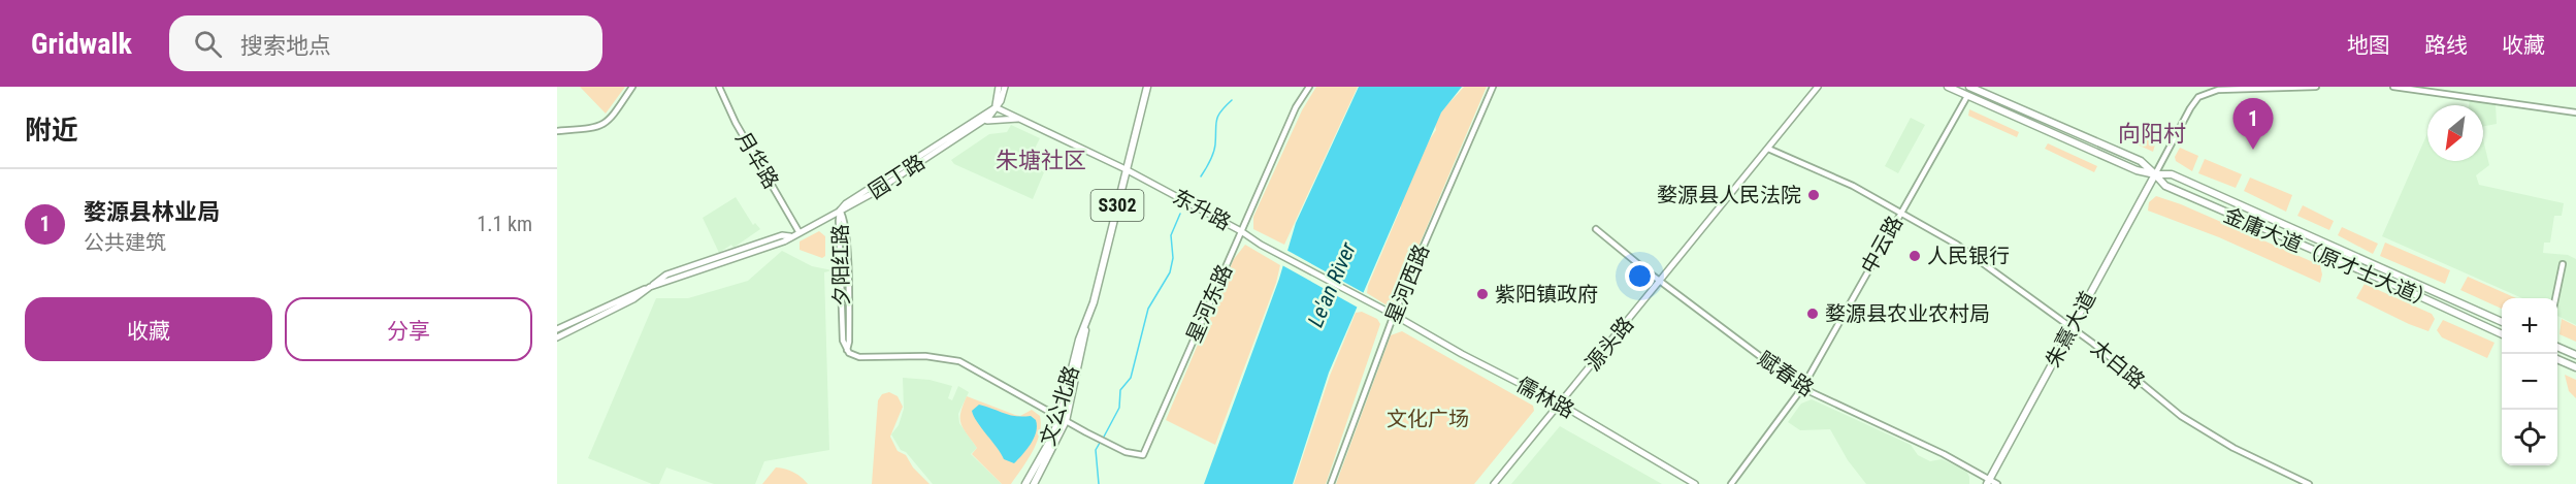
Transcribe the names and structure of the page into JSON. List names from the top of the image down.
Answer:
{
  "streets": {
    "main road": [
      "园丁路",
      "S302",
      "东升路",
      "金庸大道（原才士大道）",
      "朱熹大道",
      "源头路",
      "儒林路",
      "文公北路"
    ],
    "street": [
      "月华路",
      "中云路",
      "夕阳红路",
      "星河西路",
      "星河东路",
      "太白路",
      "赋春路"
    ]
  },
  "crossings": [
    ["月华路", "园丁路"],
    ["园丁路", "东升路"],
    ["园丁路", "夕阳红路"],
    ["东升路", "星河东路"],
    ["东升路", "儒林路"],
    ["东升路", "文公北路"],
    ["中云路", "金庸大道（原才士大道）"],
    ["中云路", "太白路"],
    ["中云路", "赋春路"],
    ["金庸大道（原才士大道）", "朱熹大道"],
    ["夕阳红路", "星河东路"],
    ["夕阳红路", "文公北路"],
    ["星河西路", "儒林路"],
    ["朱熹大道", "太白路"],
    ["朱熹大道", "赋春路"],
    ["源头路", "太白路"],
    ["源头路", "赋春路"],
    ["源头路", "儒林路"]
  ],
  "districts": ["向阳村", "朱塘社区"],
  "water": ["Le'an River"],
  "parks": ["文化广场"],
  "places": [
    "婺源县人民法院",
    "人民银行",
    "紫阳镇政府",
    "婺源县农业农村局"
  ],
  "north": "bottom left",
  "page": {
    "header": "Gridwalk",
    "search": "搜索地点",
    "nav": ["地图", "路线", "收藏"],
    "heading": "附近",
    "pins": "1",
    "list": [
      {
        "mark": "1",
        "name": "婺源县林业局",
        "note": "公共建筑",
        "value": "1.1 km"
      }
    ],
    "buttons": ["收藏", "分享"],
    "map_buttons": ["+", "−"]
  }
}
